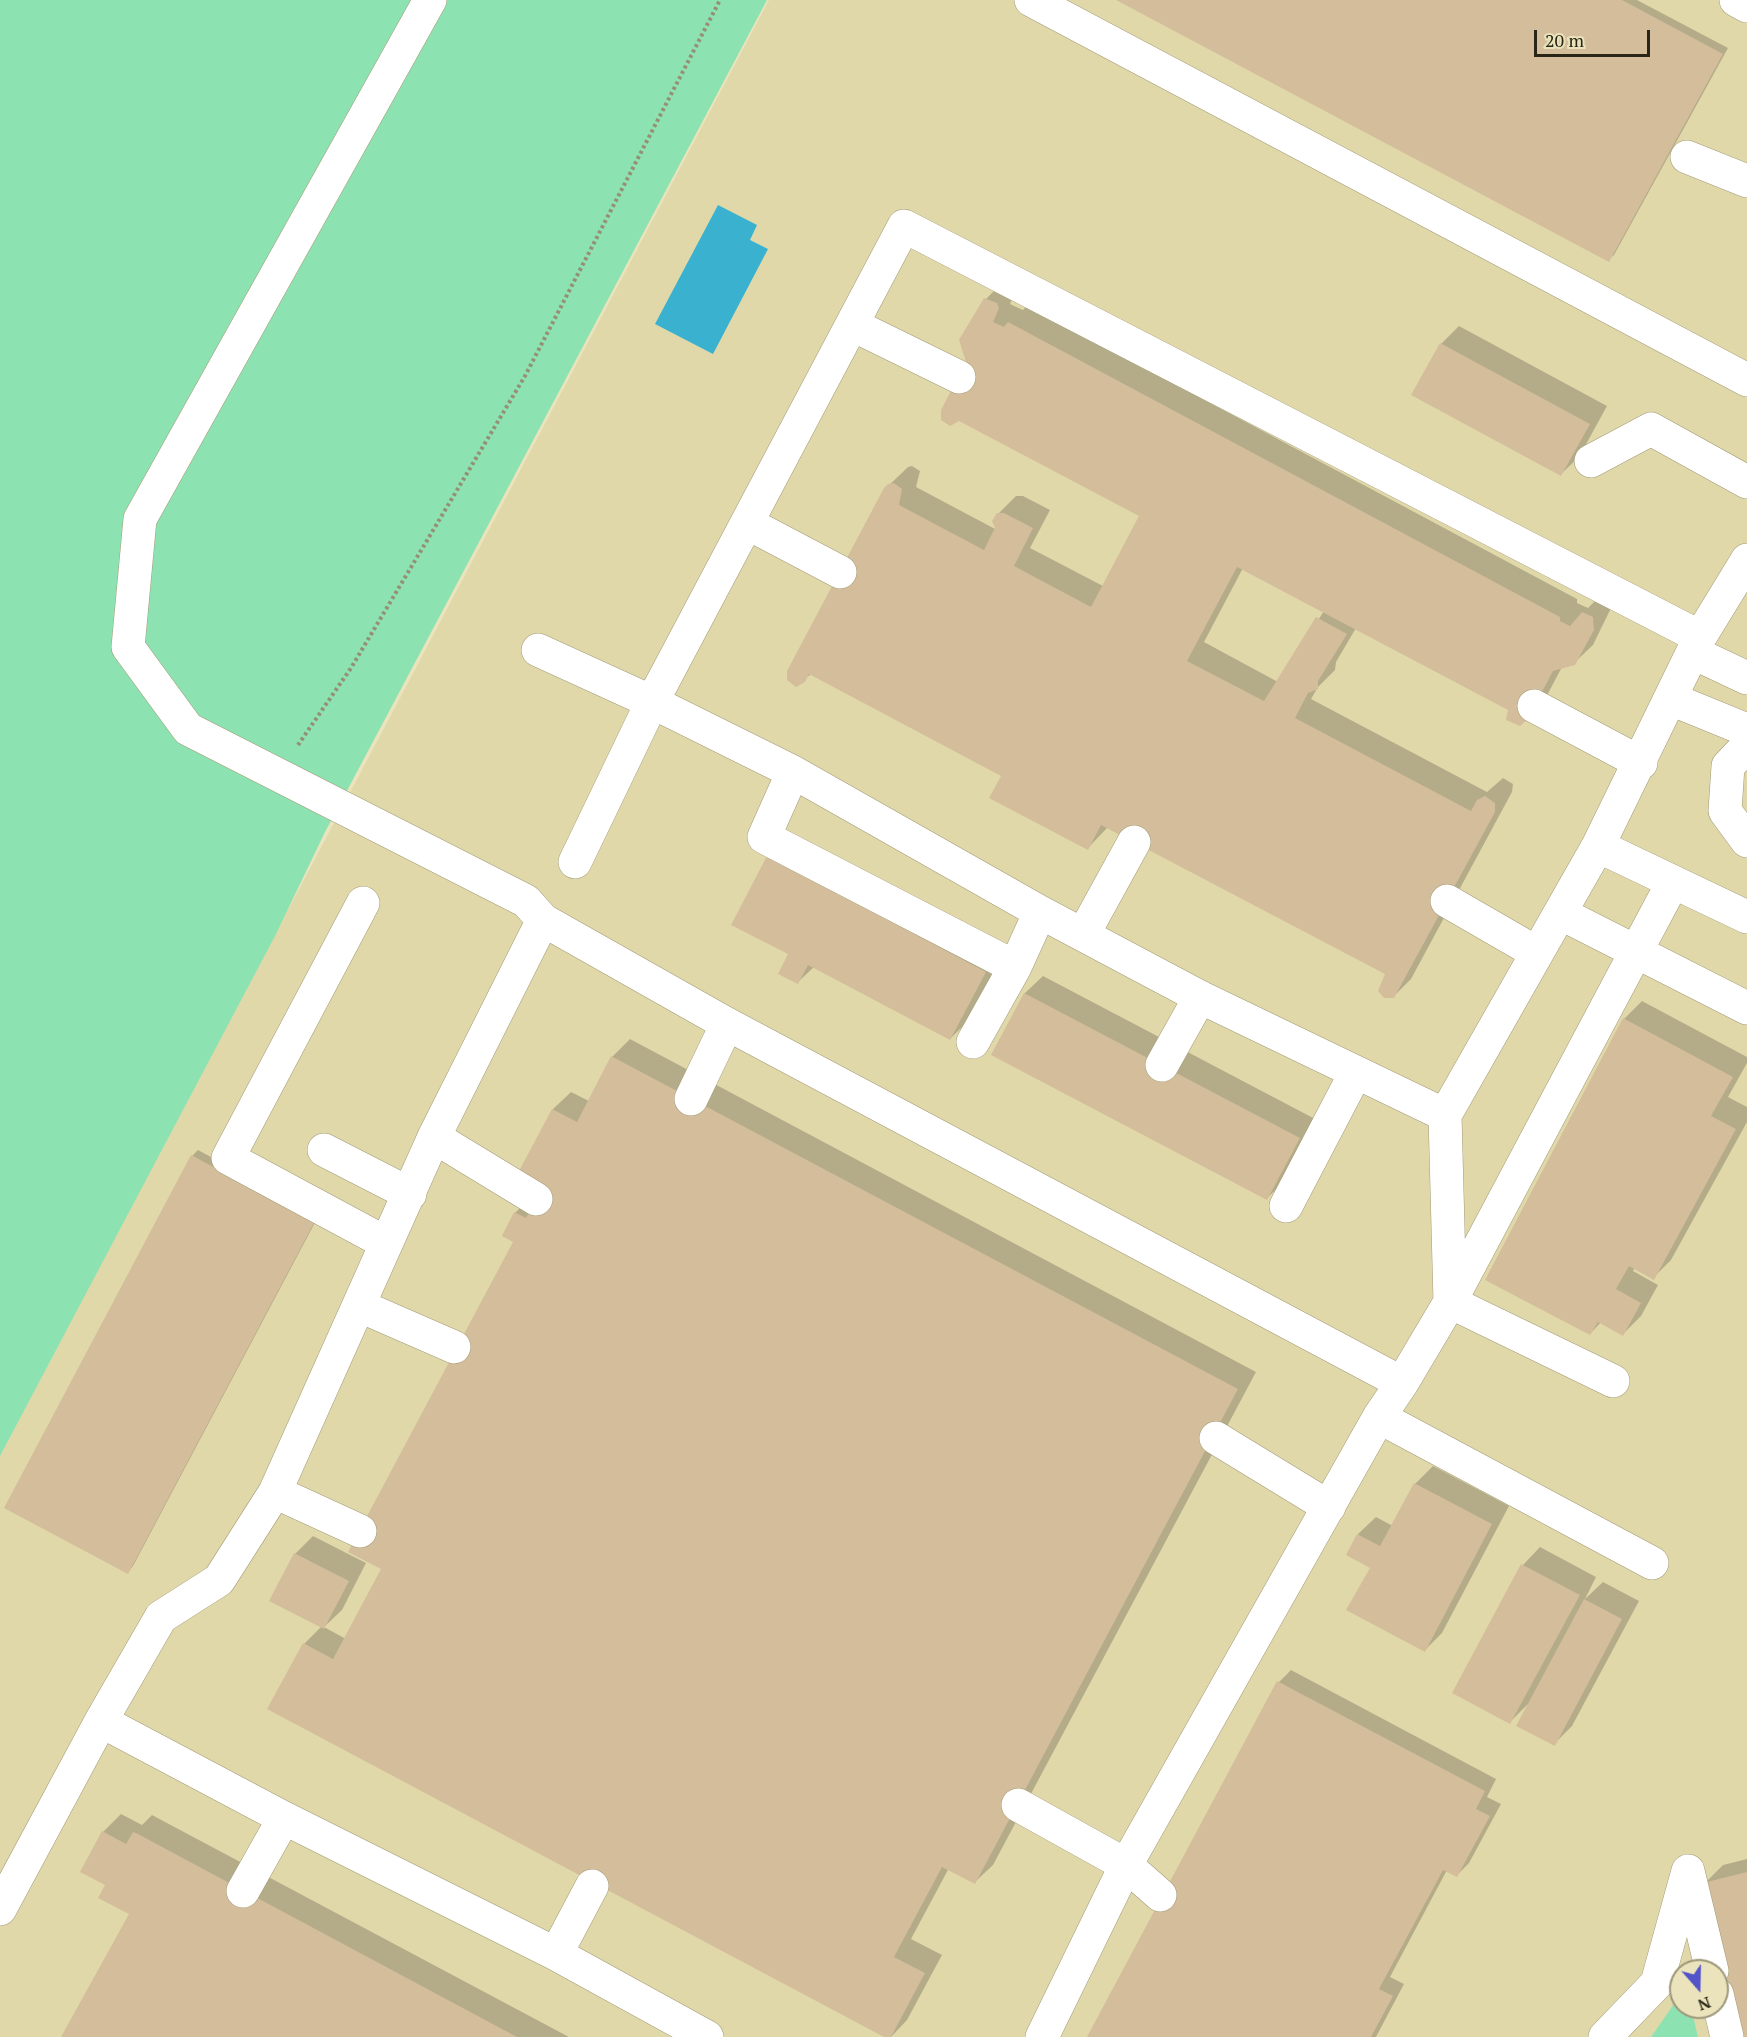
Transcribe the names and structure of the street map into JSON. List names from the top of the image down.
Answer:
{
  "scale_bar": "20 m",
  "north": "bottom"
}
